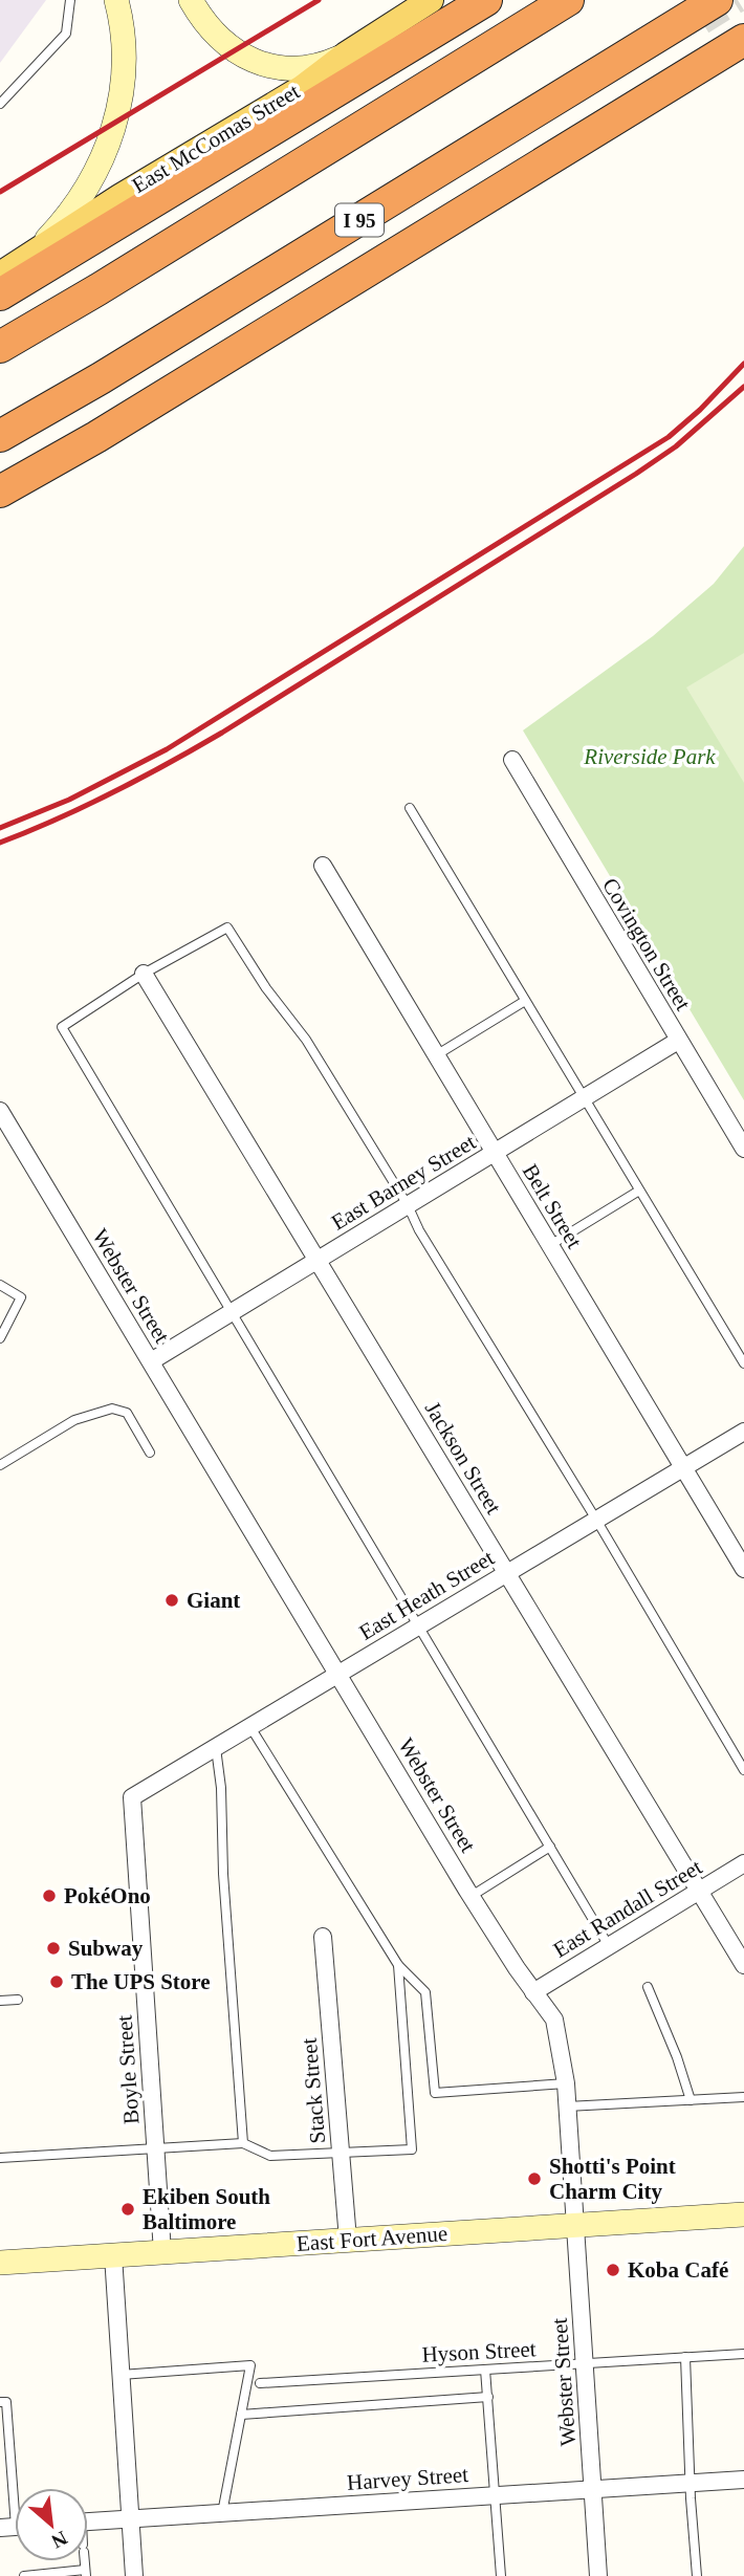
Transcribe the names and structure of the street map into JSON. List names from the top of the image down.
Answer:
{
  "streets": {
    "highway": ["I 95"],
    "main road": ["East McComas Street"],
    "street": [
      "Covington Street",
      "East Barney Street",
      "Belt Street",
      "Webster Street",
      "Jackson Street",
      "East Heath Street",
      "East Randall Street",
      "Boyle Street",
      "Stack Street",
      "East Fort Avenue",
      "Harvey Street"
    ],
    "lane": ["Hyson Street"]
  },
  "crossings": [
    ["Covington Street", "East Barney Street"],
    ["East Barney Street", "Belt Street"],
    ["East Barney Street", "Webster Street"],
    ["East Barney Street", "Jackson Street"],
    ["Belt Street", "East Heath Street"],
    ["Webster Street", "East Heath Street"],
    ["Webster Street", "East Randall Street"],
    ["Webster Street", "East Fort Avenue"],
    ["Webster Street", "Hyson Street"],
    ["Webster Street", "Harvey Street"],
    ["Jackson Street", "East Heath Street"],
    ["Jackson Street", "East Randall Street"],
    ["East Heath Street", "Boyle Street"],
    ["Boyle Street", "East Fort Avenue"],
    ["Stack Street", "East Fort Avenue"]
  ],
  "parks": ["Riverside Park"],
  "places": [
    "Giant",
    "PokéOno",
    "Subway",
    "The UPS Store",
    "Shotti's Point Charm City",
    "Ekiben South Baltimore",
    "Koba Café"
  ],
  "north": "bottom right"
}
